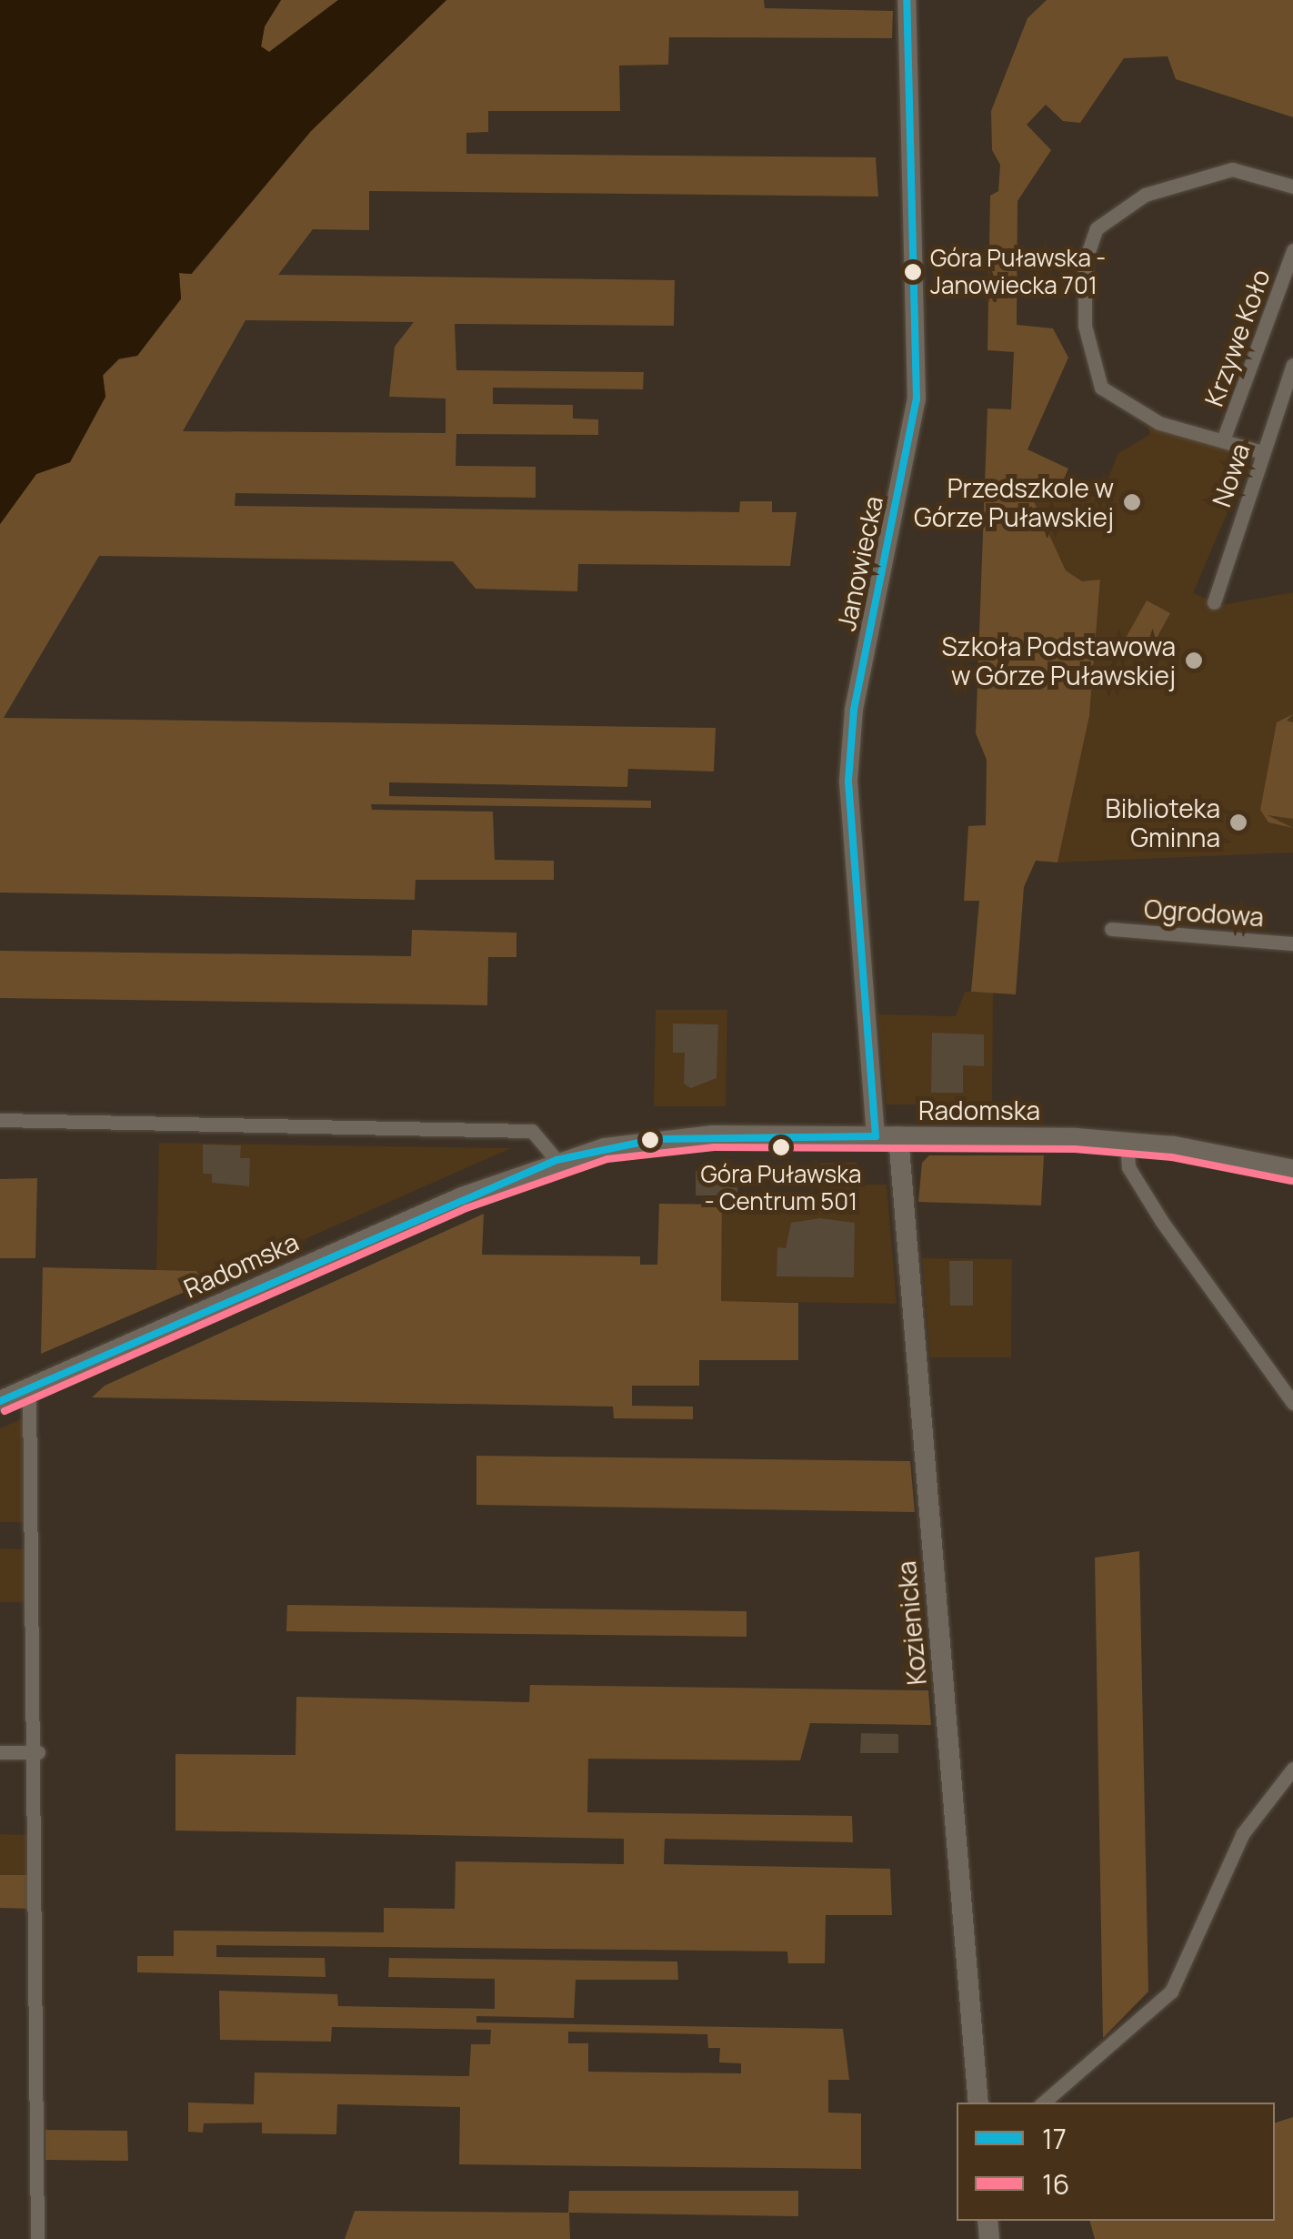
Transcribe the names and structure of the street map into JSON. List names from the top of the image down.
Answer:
{
  "streets": {
    "main road": ["Radomska", "Kozienicka"],
    "street": [
      "Krzywe Koło",
      "Nowa",
      "Janowiecka",
      "Ogrodowa"
    ]
  },
  "crossings": [
    ["Krzywe Koło", "Nowa"],
    ["Janowiecka", "Radomska"],
    ["Radomska", "Kozienicka"]
  ],
  "places": [
    "Góra Puławska - Janowiecka 701",
    "Przedszkole w Górze Puławskiej",
    "Szkoła Podstawowa w Górze Puławskiej",
    "Biblioteka Gminna",
    "Góra Puławska - Centrum 501"
  ],
  "lines": ["transit line 17", "transit line 16"],
  "legend": ["17", "16"]
}
